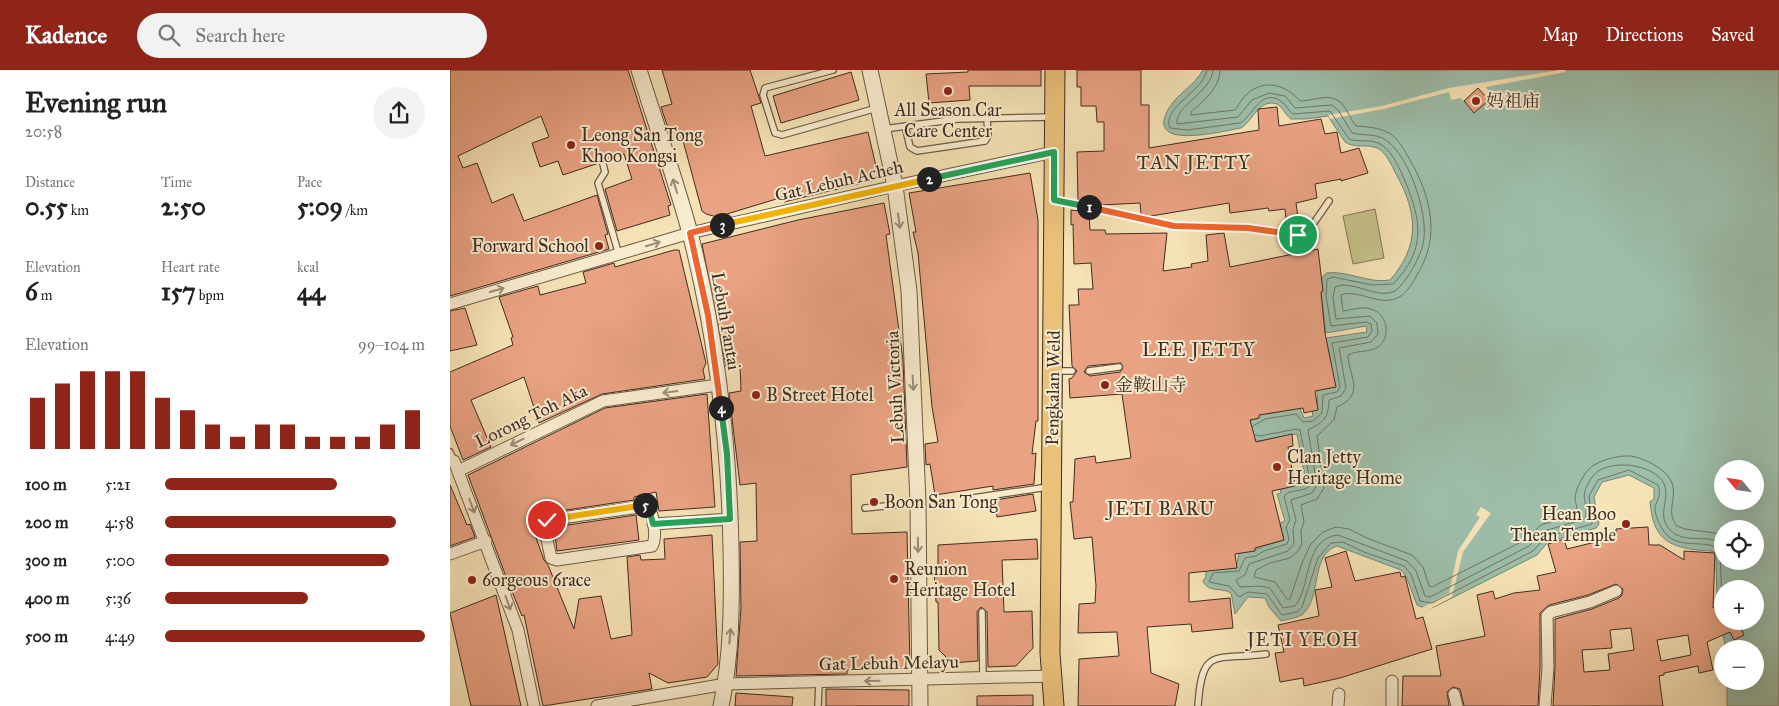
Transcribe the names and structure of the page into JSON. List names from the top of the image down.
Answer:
{
  "streets": {
    "main road": ["Pengkalan Weld"],
    "street": [
      "Gat Lebuh Acheh",
      "Lebuh Pantai",
      "Lebuh Victoria",
      "Lorong Toh Aka",
      "Gat Lebuh Melayu"
    ]
  },
  "crossings": [
    ["Gat Lebuh Acheh", "Lebuh Pantai"],
    ["Gat Lebuh Acheh", "Lebuh Victoria"],
    ["Gat Lebuh Acheh", "Pengkalan Weld"],
    ["Lebuh Pantai", "Lorong Toh Aka"],
    ["Lebuh Pantai", "Gat Lebuh Melayu"],
    ["Lebuh Victoria", "Gat Lebuh Melayu"],
    ["Pengkalan Weld", "Gat Lebuh Melayu"]
  ],
  "one_way": ["Gat Lebuh Acheh", "Lebuh Pantai", "Lebuh Victoria"],
  "districts": [
    "TAN JETTY",
    "LEE JETTY",
    "JETI BARU",
    "JETI YEOH"
  ],
  "places": [
    "All Season Car Care Center",
    "妈祖庙",
    "Leong San Tong Khoo Kongsi",
    "Forward School",
    "金鞍山寺",
    "B Street Hotel",
    "Clan Jetty Heritage Home",
    "Boon San Tong",
    "Hean Boo Thean Temple",
    "Reunion Heritage Hotel",
    "6orgeous 6race"
  ],
  "north": "top left",
  "page": {
    "header": "Kadence",
    "search": "Search here",
    "nav": ["Map", "Directions", "Saved"],
    "heading": ["Evening run", "20:58"],
    "stats": [
      ["Distance", "0.55 km"],
      ["Time", "2:50"],
      ["Pace", "5:09 /km"],
      ["Elevation", "6 m"],
      ["Heart rate", "157 bpm"],
      ["kcal", "44"]
    ],
    "pins": [
      "2",
      "1",
      "3",
      "4",
      "5"
    ],
    "chart": ["Elevation", "99–104 m"],
    "map_buttons": ["+", "−"],
    "list": [
      {
        "name": "100 m",
        "note": "5:21"
      },
      {
        "name": "200 m",
        "note": "4:58"
      },
      {
        "name": "300 m",
        "note": "5:00"
      },
      {
        "name": "400 m",
        "note": "5:36"
      },
      {
        "name": "500 m",
        "note": "4:49"
      }
    ]
  }
}
